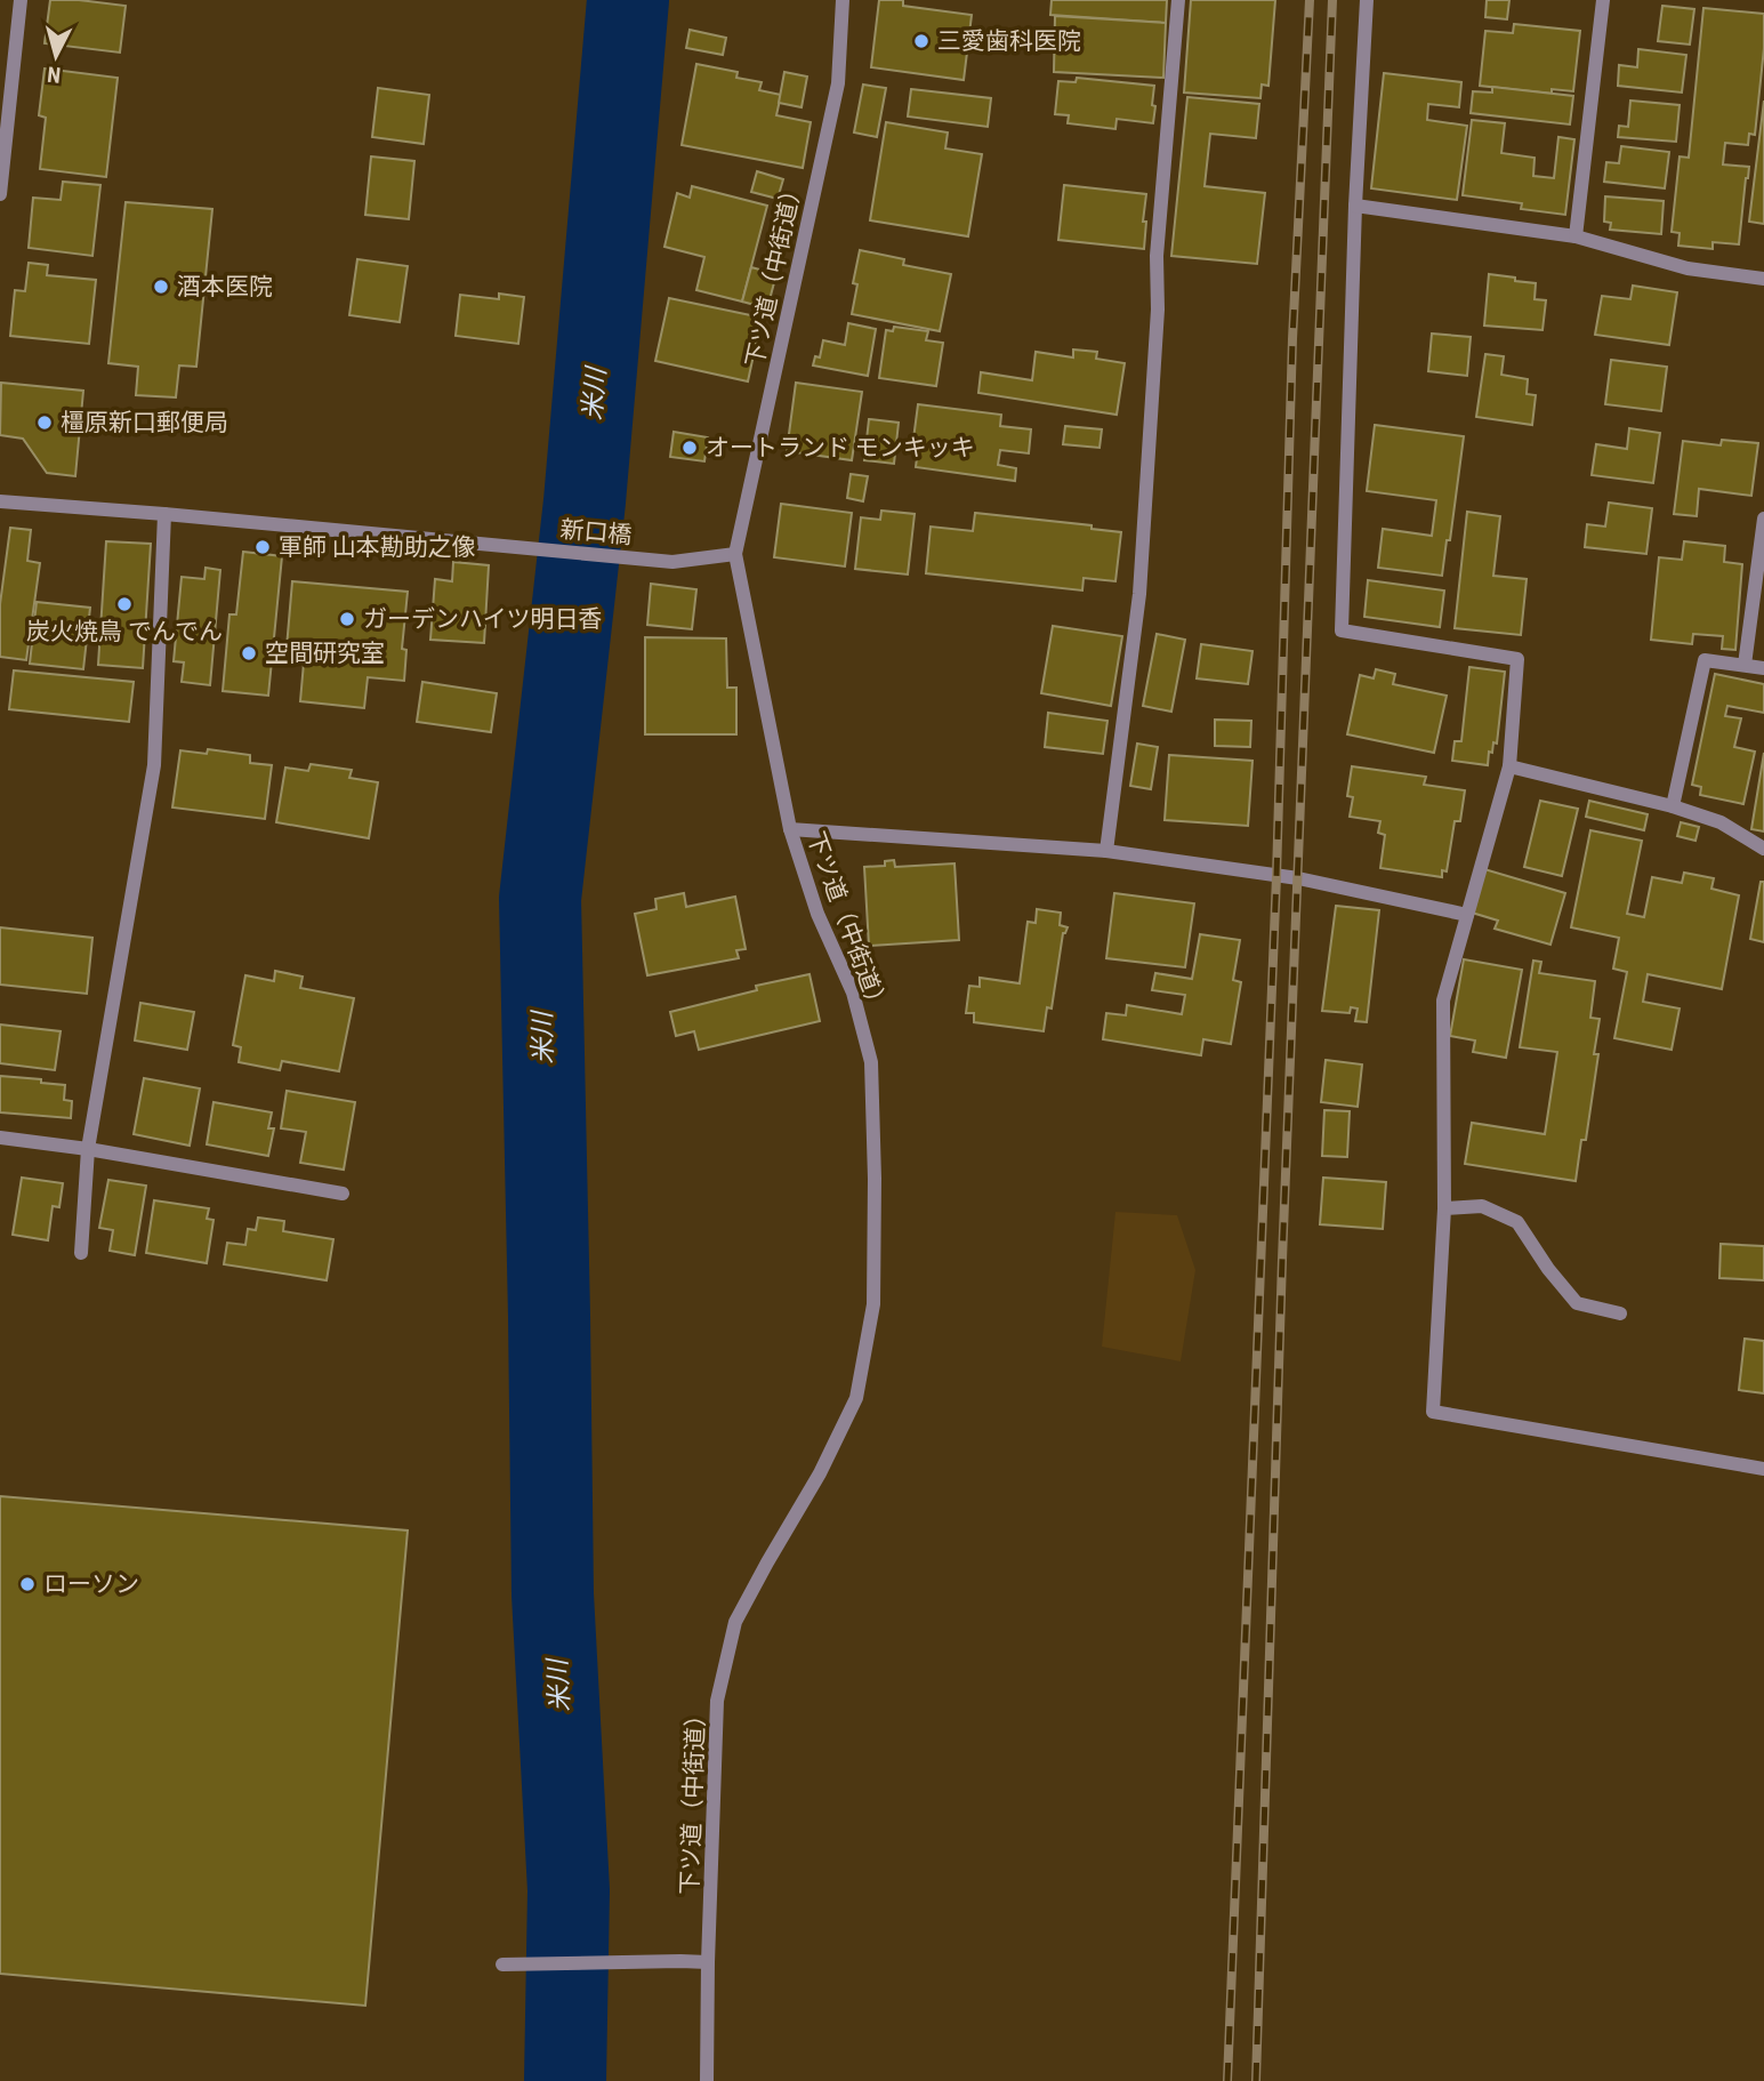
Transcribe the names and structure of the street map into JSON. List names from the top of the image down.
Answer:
{
  "streets": {
    "street": ["下ツ道（中街道）", "新口橋"]
  },
  "crossings": [
    ["下ツ道（中街道）", "新口橋"]
  ],
  "water": ["米川"],
  "places": [
    "三愛歯科医院",
    "酒本医院",
    "橿原新口郵便局",
    "オートランド モンキッキ",
    "軍師 山本勘助之像",
    "炭火焼鳥 でんでん",
    "ガーデンハイツ明日香",
    "空間研究室",
    "ローソン"
  ],
  "north": "bottom"
}
